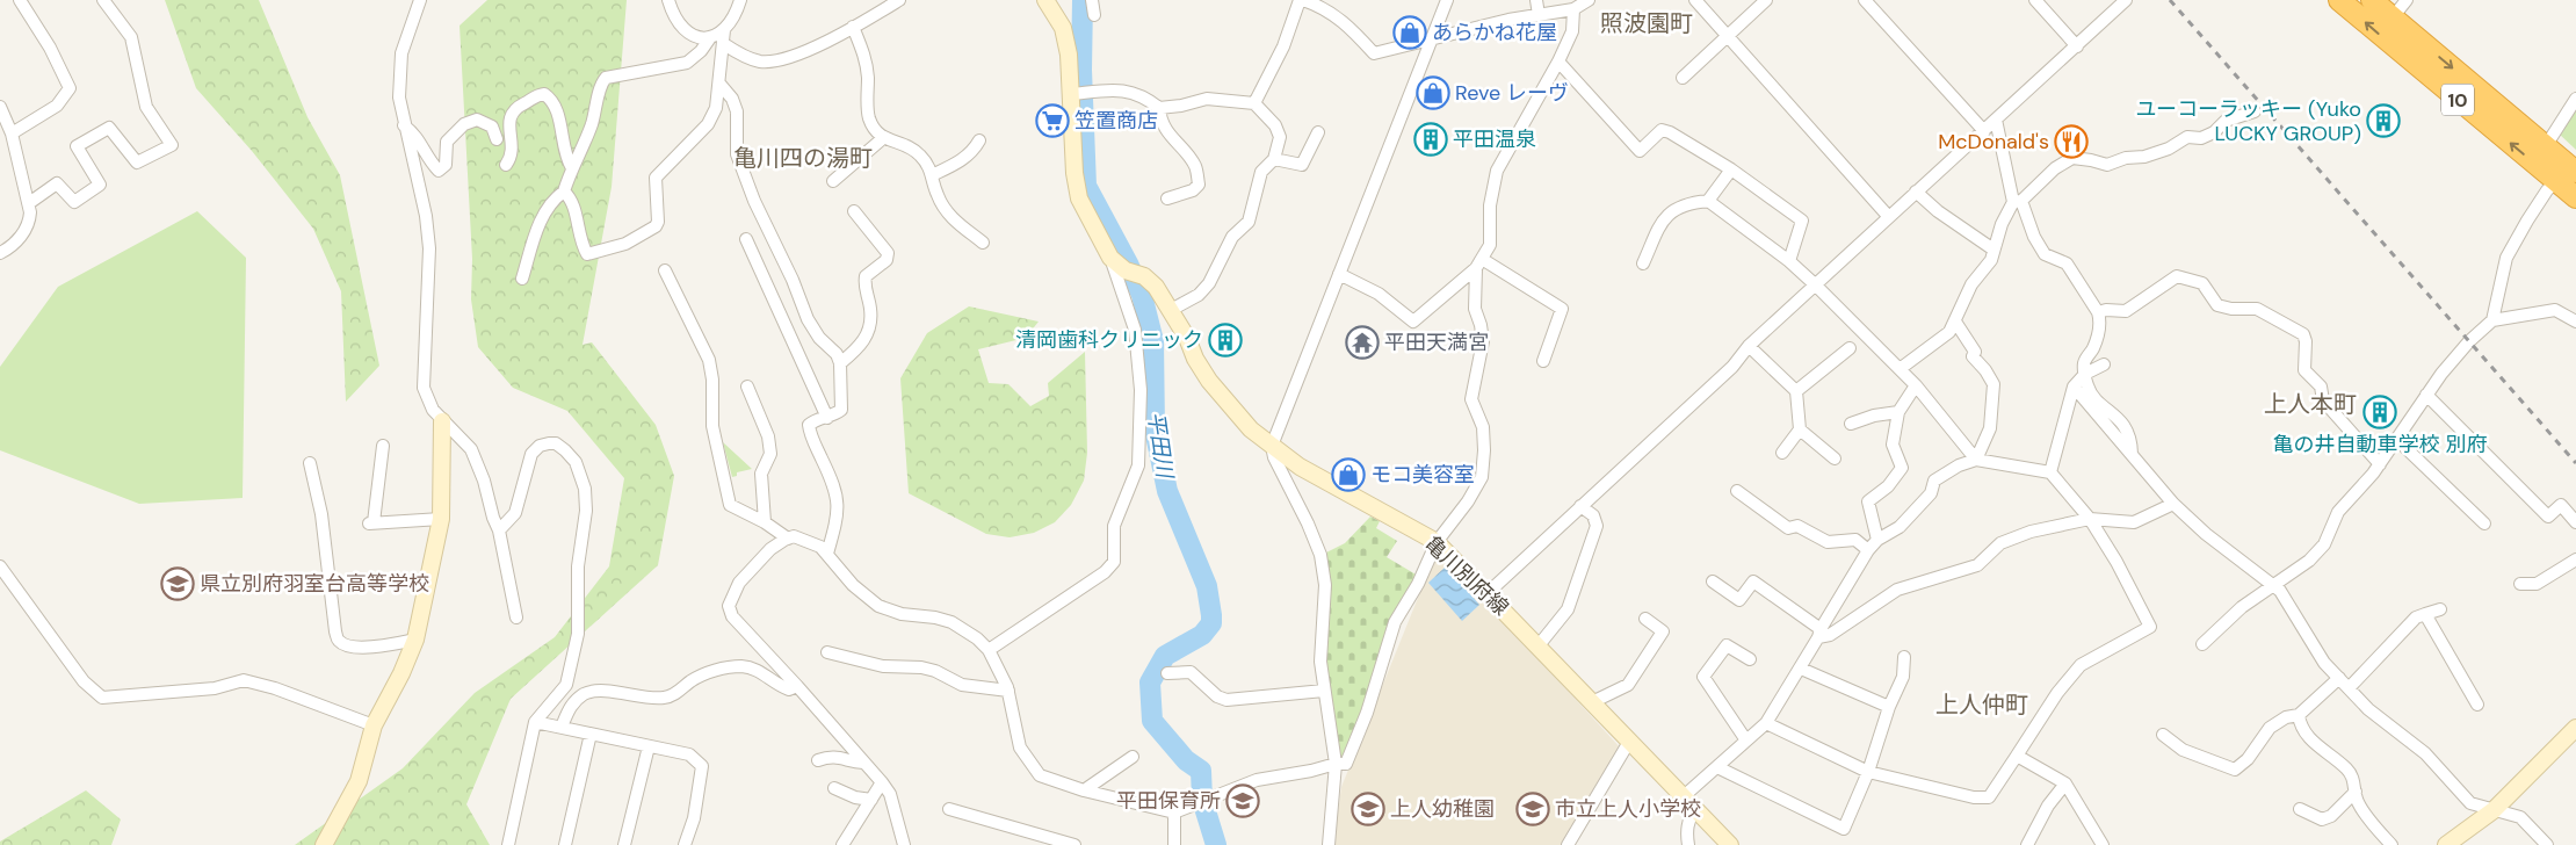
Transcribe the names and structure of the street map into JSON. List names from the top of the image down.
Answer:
{
  "streets": {
    "highway": ["10"],
    "main road": ["亀川別府線"]
  },
  "districts": [
    "照波園町",
    "亀川四の湯町",
    "上人本町",
    "上人仲町"
  ],
  "water": ["平田川"],
  "places": {
    "shop": ["あらかね花屋", "Reve レーヴ", "モコ美容室"],
    "supermarket": ["笠置商店"],
    "building": [
      "ユーコーラッキー (Yuko LUCKY GROUP)",
      "平田温泉",
      "清岡歯科クリニック",
      "亀の井自動車学校 別府"
    ],
    "restaurant": ["McDonald's"],
    "temple": ["平田天満宮"],
    "school or university": [
      "県立別府羽室台高等学校",
      "平田保育所",
      "上人幼稚園",
      "市立上人小学校"
    ]
  }
}
